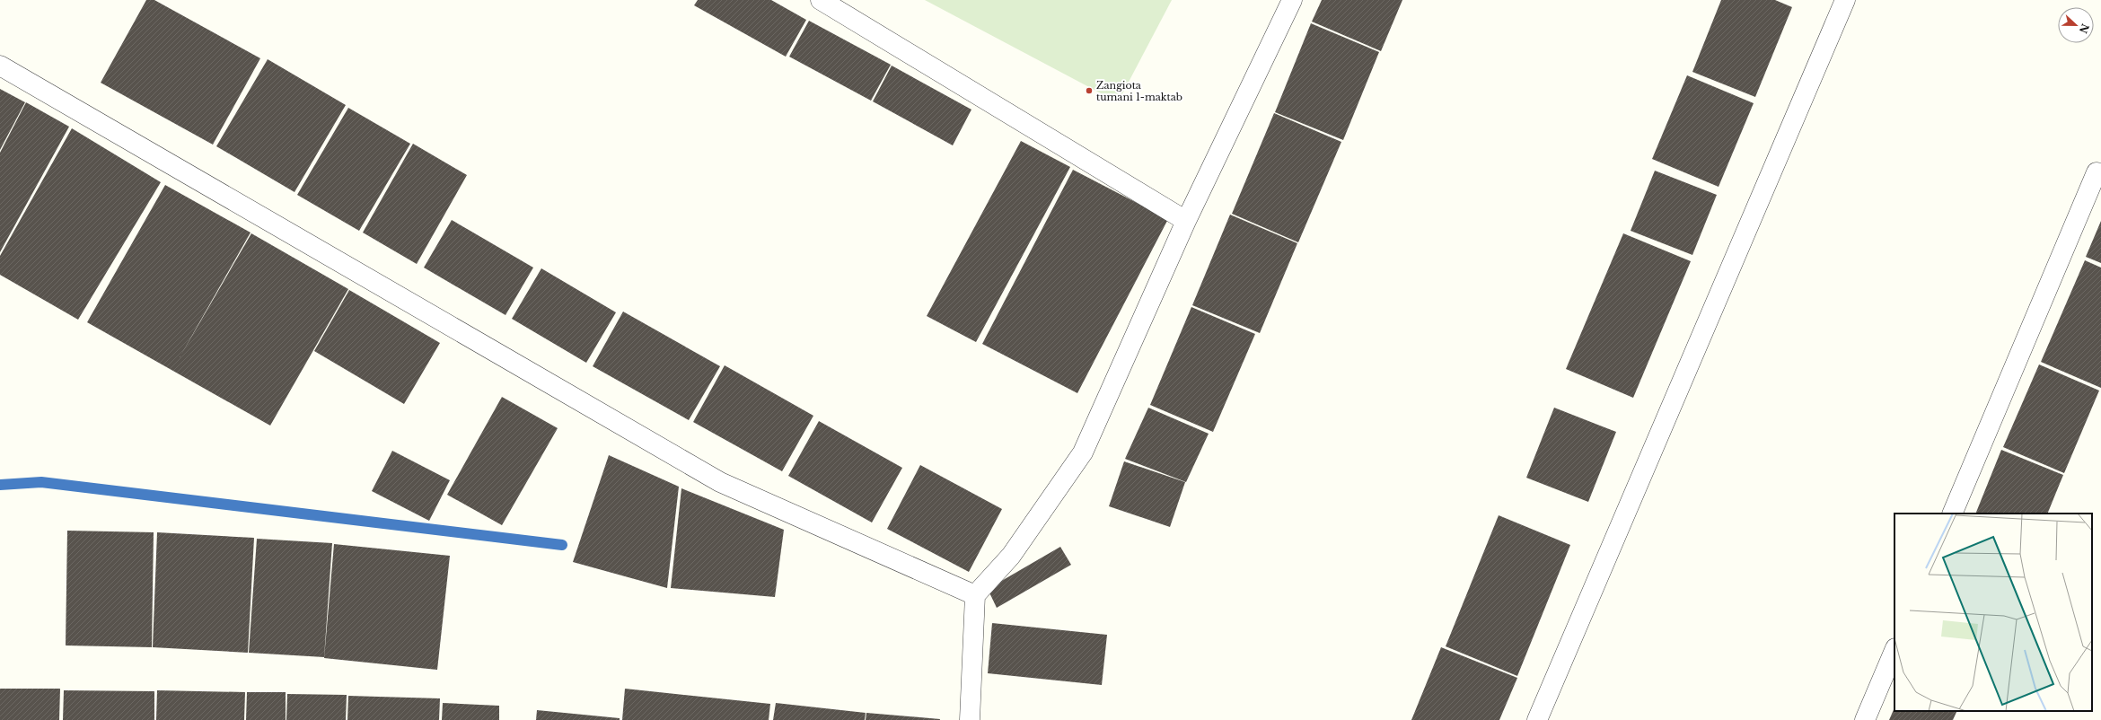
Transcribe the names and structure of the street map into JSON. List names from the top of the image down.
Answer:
{
  "places": ["Zangiota tumani 1-maktab"],
  "north": "right"
}
